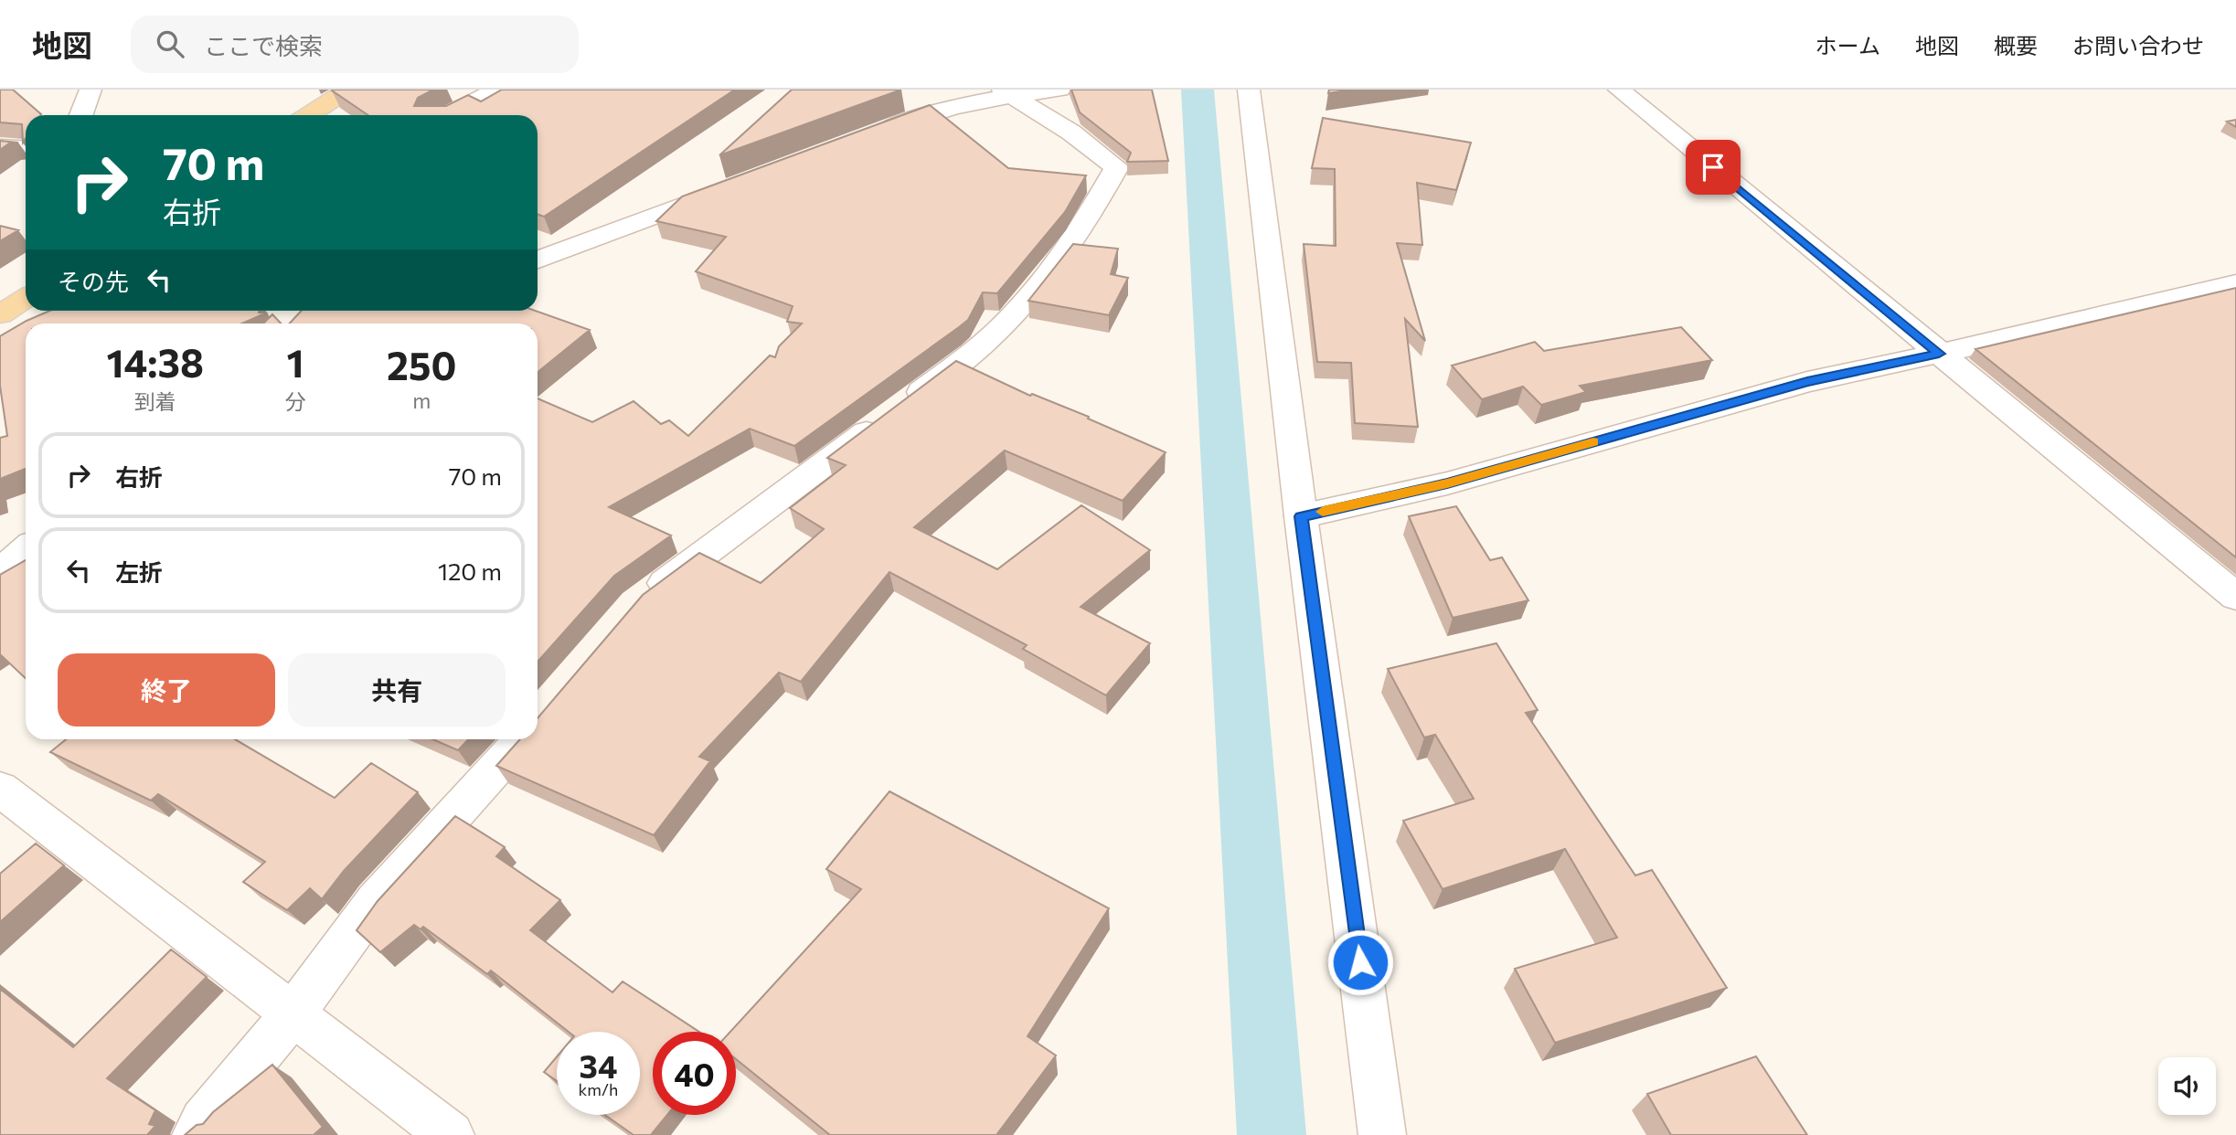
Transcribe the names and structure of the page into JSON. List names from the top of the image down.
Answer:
{
  "page": {
    "header": "地図",
    "search": "ここで検索",
    "nav": [
      "ホーム",
      "地図",
      "概要",
      "お問い合わせ"
    ],
    "turn": ["70 m", "右折"],
    "then": "その先",
    "eta": [
      "14:38",
      "到着",
      "1",
      "分",
      "250",
      "m"
    ],
    "list": [
      {
        "name": "右折",
        "value": "70 m"
      },
      {
        "name": "左折",
        "value": "120 m"
      }
    ],
    "buttons": ["終了", "共有"],
    "speed": "34 km/h",
    "limit": "40"
  }
}
